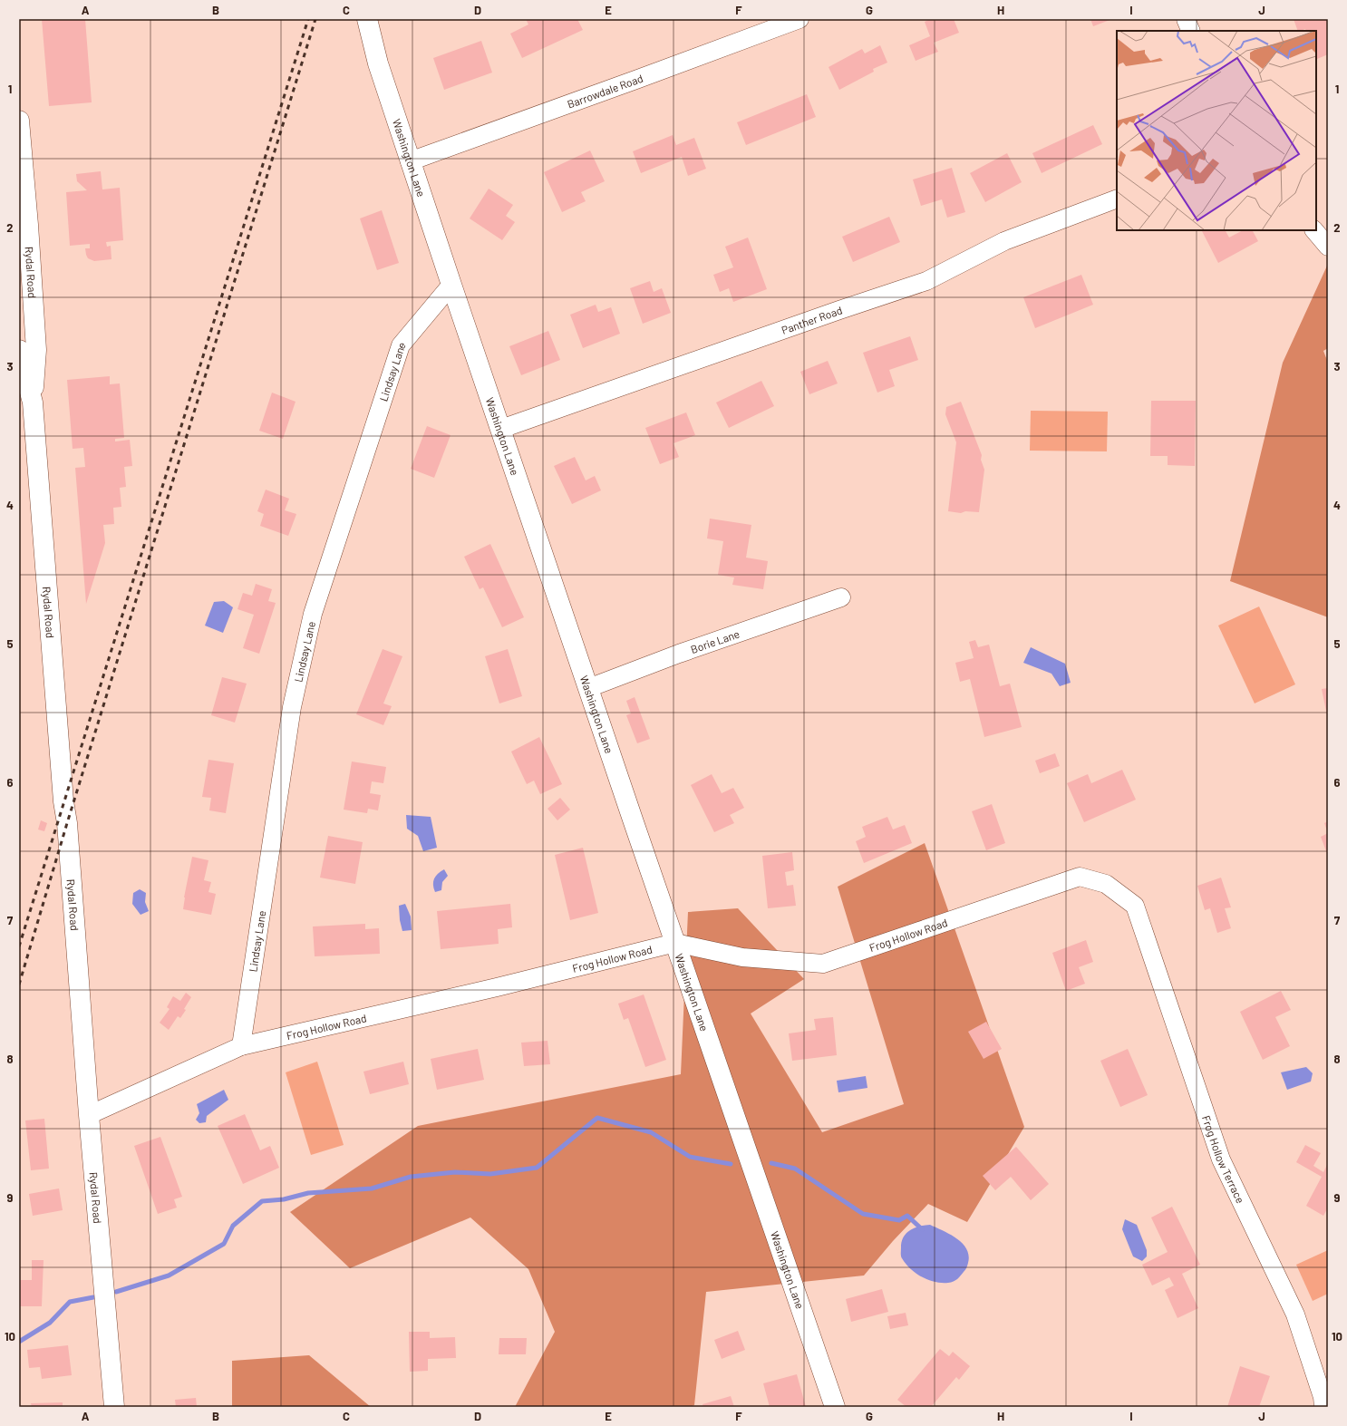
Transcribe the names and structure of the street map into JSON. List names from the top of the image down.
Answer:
{
  "streets": {
    "main road": ["Washington Lane", "Rydal Road"],
    "street": [
      "Barrowdale Road",
      "Panther Road",
      "Lindsay Lane",
      "Borie Lane",
      "Frog Hollow Road",
      "Frog Hollow Terrace"
    ]
  },
  "crossings": [
    ["Barrowdale Road", "Washington Lane"],
    ["Washington Lane", "Panther Road"],
    ["Washington Lane", "Lindsay Lane"],
    ["Washington Lane", "Borie Lane"],
    ["Washington Lane", "Frog Hollow Road"],
    ["Rydal Road", "Frog Hollow Road"],
    ["Lindsay Lane", "Frog Hollow Road"],
    ["Frog Hollow Road", "Frog Hollow Terrace"]
  ],
  "grid": {
    "columns": [
      "A",
      "B",
      "C",
      "D",
      "E",
      "F",
      "G",
      "H",
      "I",
      "J"
    ],
    "rows": [
      "1",
      "2",
      "3",
      "4",
      "5",
      "6",
      "7",
      "8",
      "9",
      "10"
    ]
  }
}
